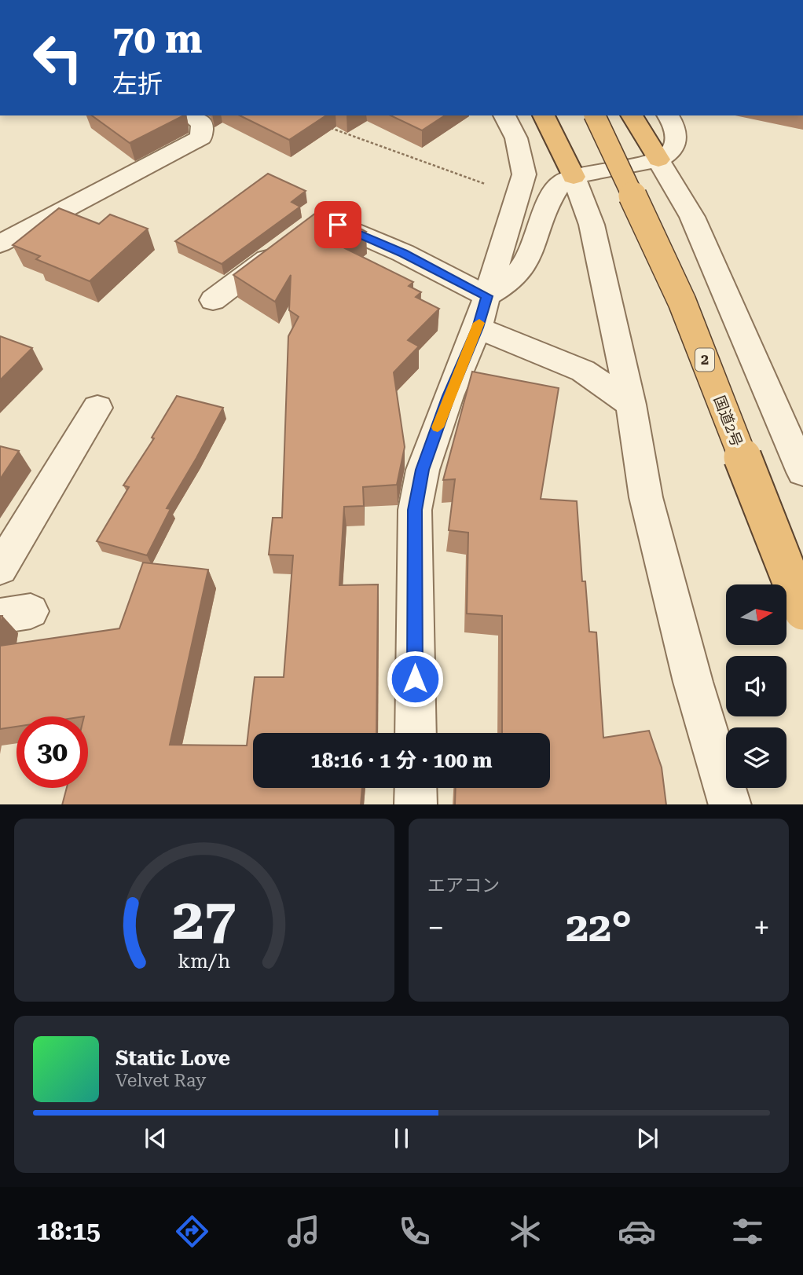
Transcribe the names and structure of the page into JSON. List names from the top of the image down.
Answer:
{
  "streets": {
    "highway": ["2", "国道2号"]
  },
  "north": "right",
  "page": {
    "turn": ["70 m", "左折"],
    "limit": "30",
    "trip": "18:16 · 1 分 · 100 m",
    "tile": "エアコン",
    "heat": ["−", "22°", "+"],
    "song": ["Static Love", "Velvet Ray"],
    "tabs": "18:15",
    "gauge": ["27", "km/h"]
  }
}
